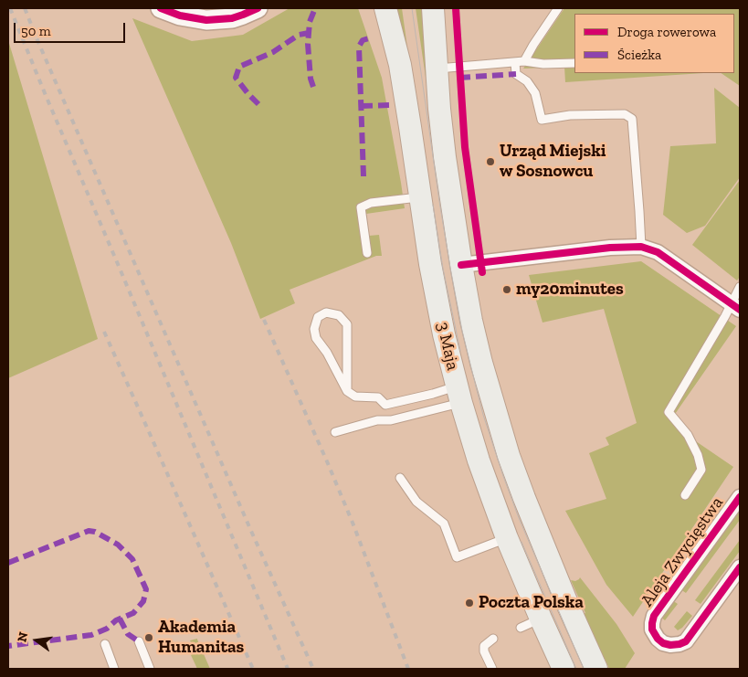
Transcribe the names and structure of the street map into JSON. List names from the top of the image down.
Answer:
{
  "streets": {
    "main road": ["3 Maja"],
    "street": ["Aleja Zwycięstwa"]
  },
  "places": [
    "Urząd Miejski w Sosnowcu",
    "my20minutes",
    "Poczta Polska",
    "Akademia Humanitas"
  ],
  "legend": ["Droga rowerowa", "Ścieżka"],
  "scale_bar": "50 m",
  "north": "left"
}
